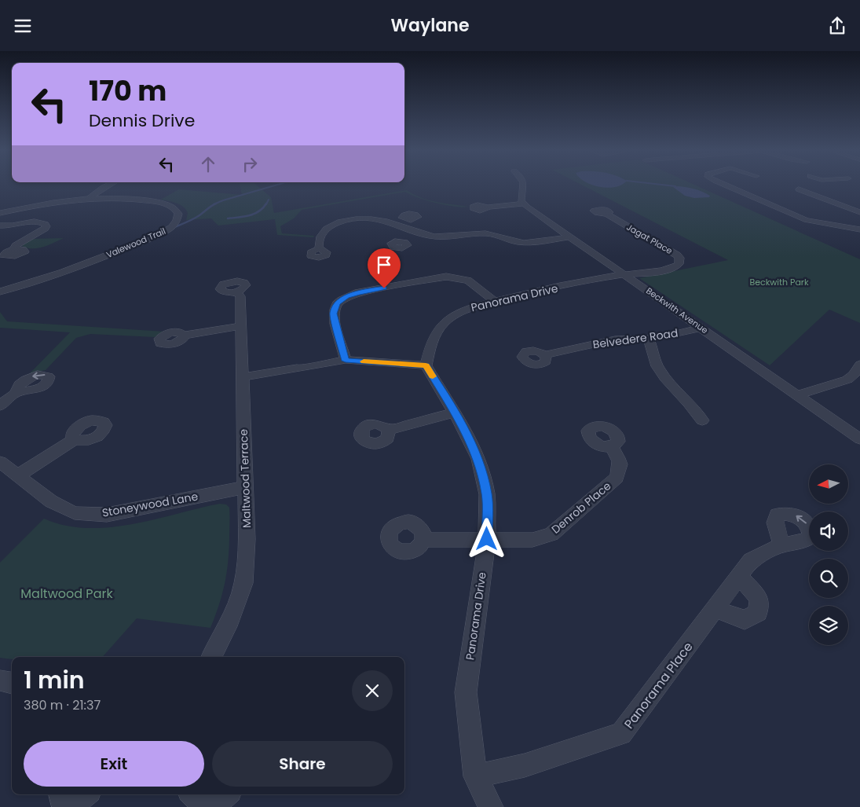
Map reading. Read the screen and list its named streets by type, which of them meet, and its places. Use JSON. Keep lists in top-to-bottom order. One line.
{"streets":{"street":["Jagat Place","Valewood Trail","Panorama Drive","Beckwith Avenue","Belvedere Road","Maltwood Terrace","Stoneywood Lane","Denrob Place","Panorama Place"]},"crossings":[["Jagat Place","Panorama Drive"],["Jagat Place","Beckwith Avenue"],["Panorama Drive","Beckwith Avenue"],["Panorama Drive","Denrob Place"],["Panorama Drive","Panorama Place"],["Beckwith Avenue","Belvedere Road"],["Maltwood Terrace","Stoneywood Lane"]],"parks":["Beckwith Park","Maltwood Park"],"north":"left","page":{"header":"Waylane","turn":["170 m","Dennis Drive"],"heading":["1 min","380 m · 21:37"],"buttons":["Exit","Share"]}}
